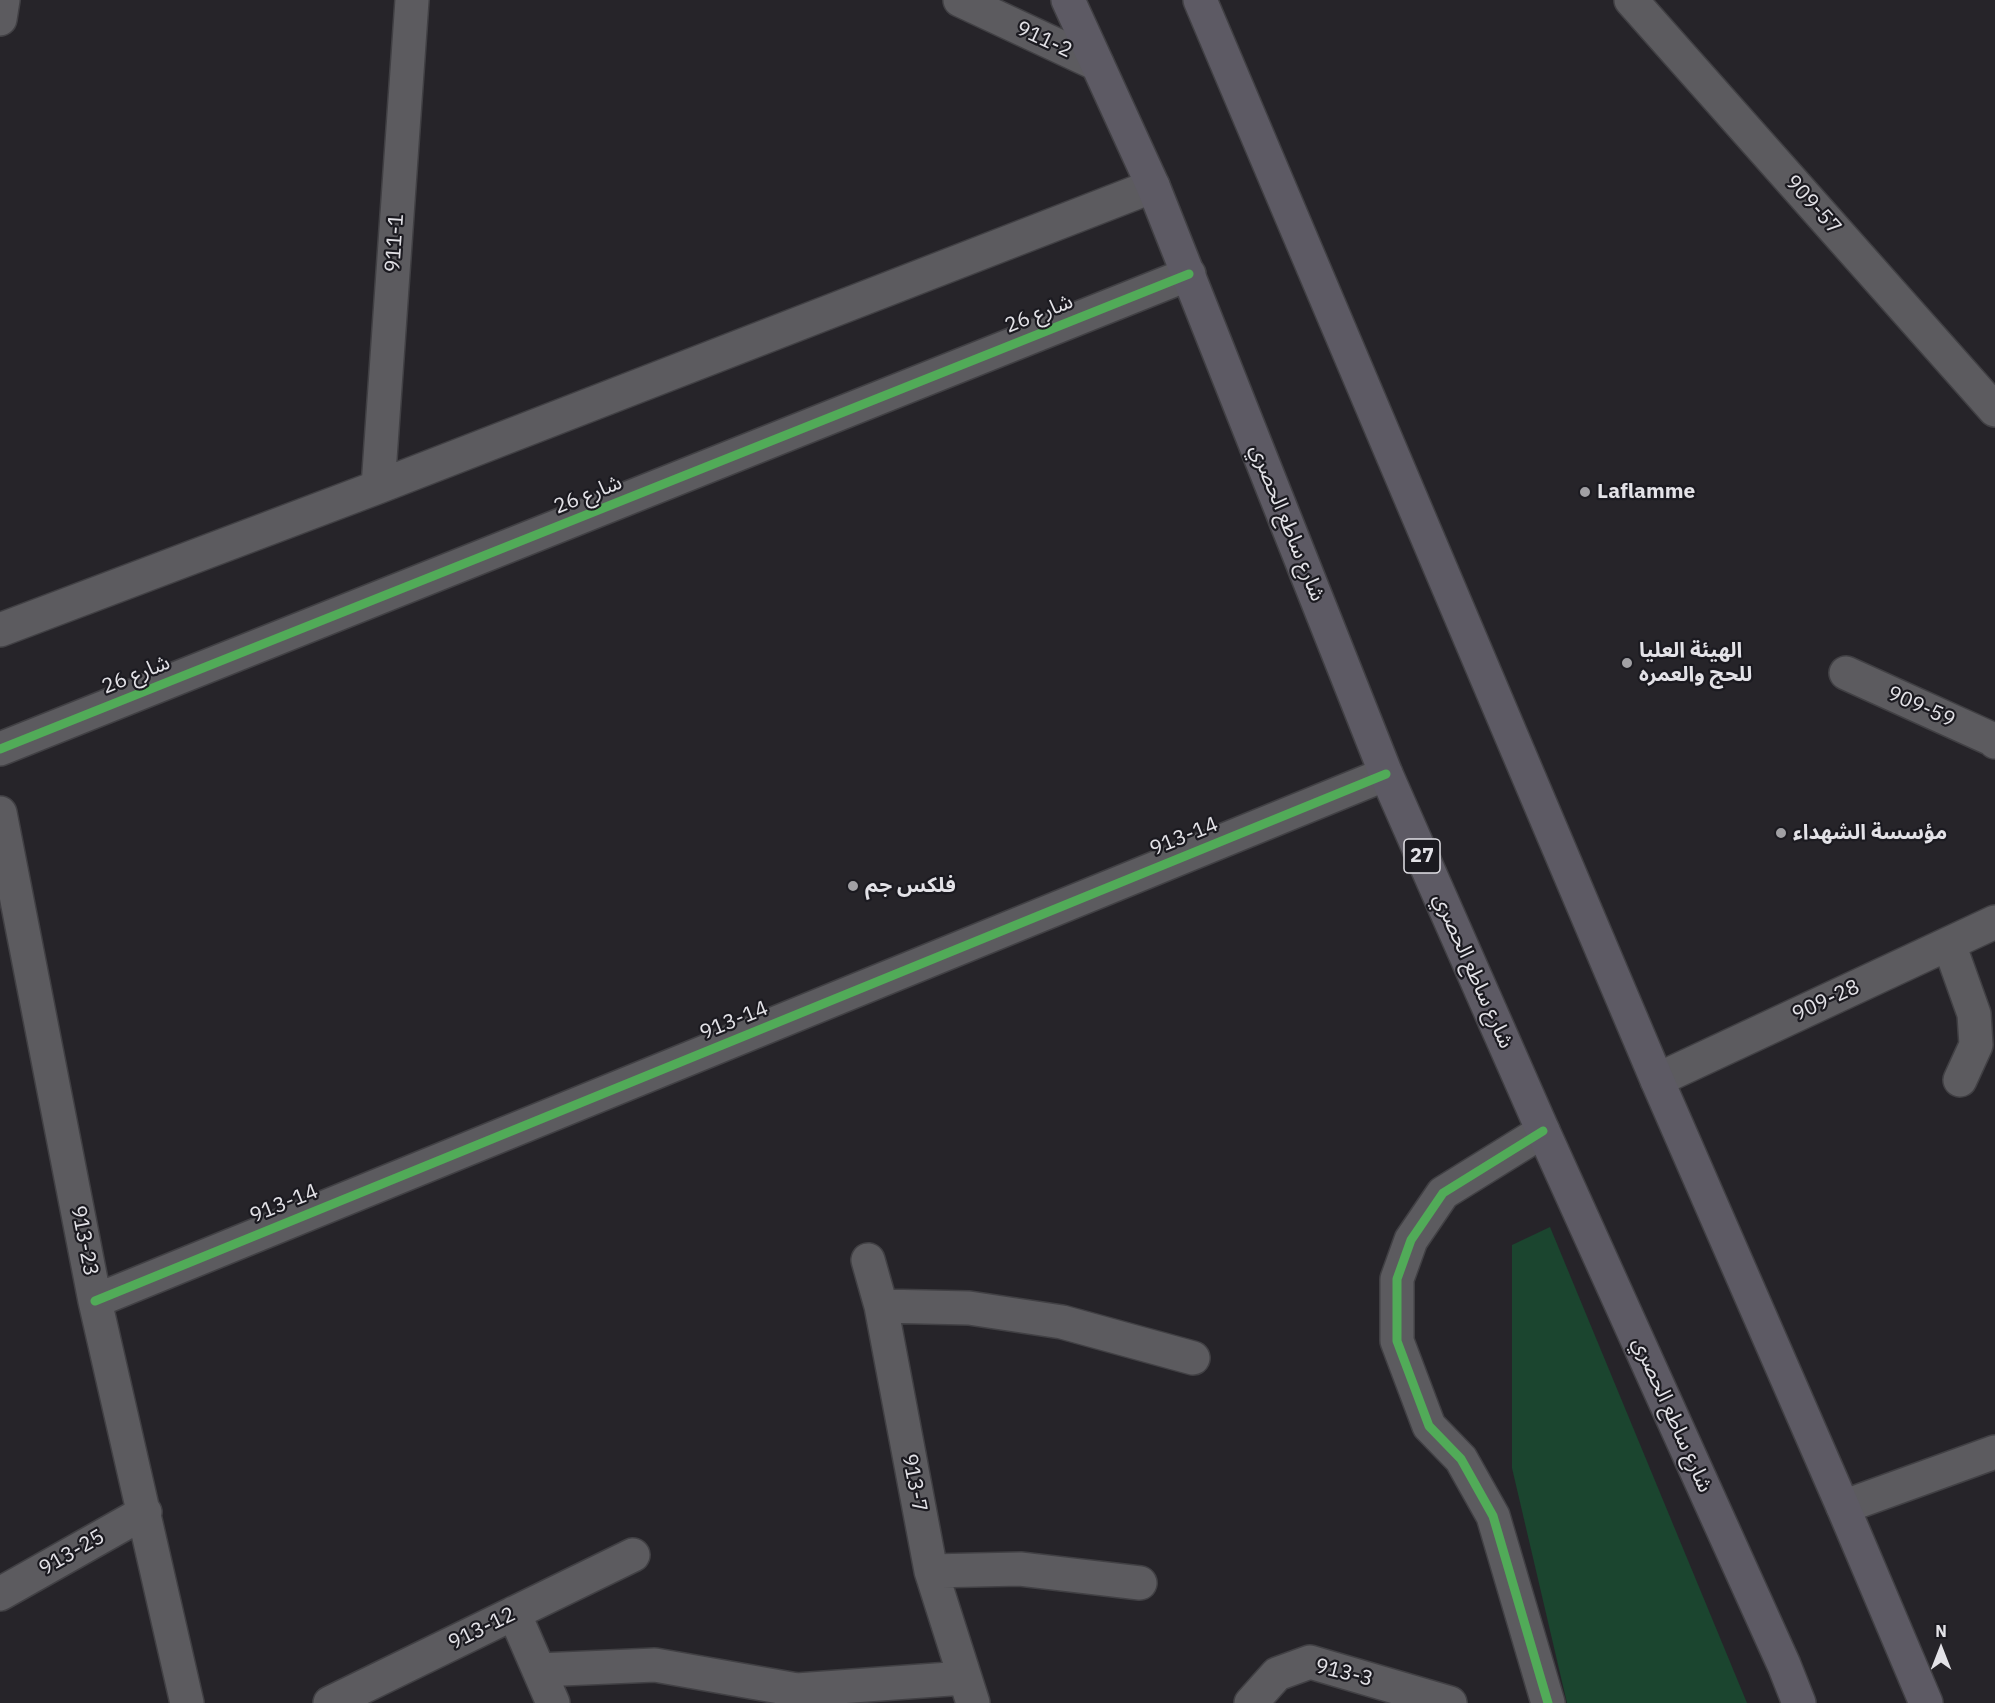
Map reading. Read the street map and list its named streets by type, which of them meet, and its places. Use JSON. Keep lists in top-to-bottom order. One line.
{"streets":{"main road":["شارع ساطع الحصري","27"],"street":["911-2","909-57","911-1","شارع 26","909-59","913-14","909-28","913-23","913-7","913-25","913-12","913-3"]},"crossings":[["911-2","شارع ساطع الحصري"],["شارع 26","شارع ساطع الحصري"],["شارع ساطع الحصري","913-14"],["913-14","913-23"],["913-23","913-25"]],"places":["Laflamme","الهيئة العليا للحج والعمره","مؤسسة الشهداء","فلكس جم"],"north":"top"}
